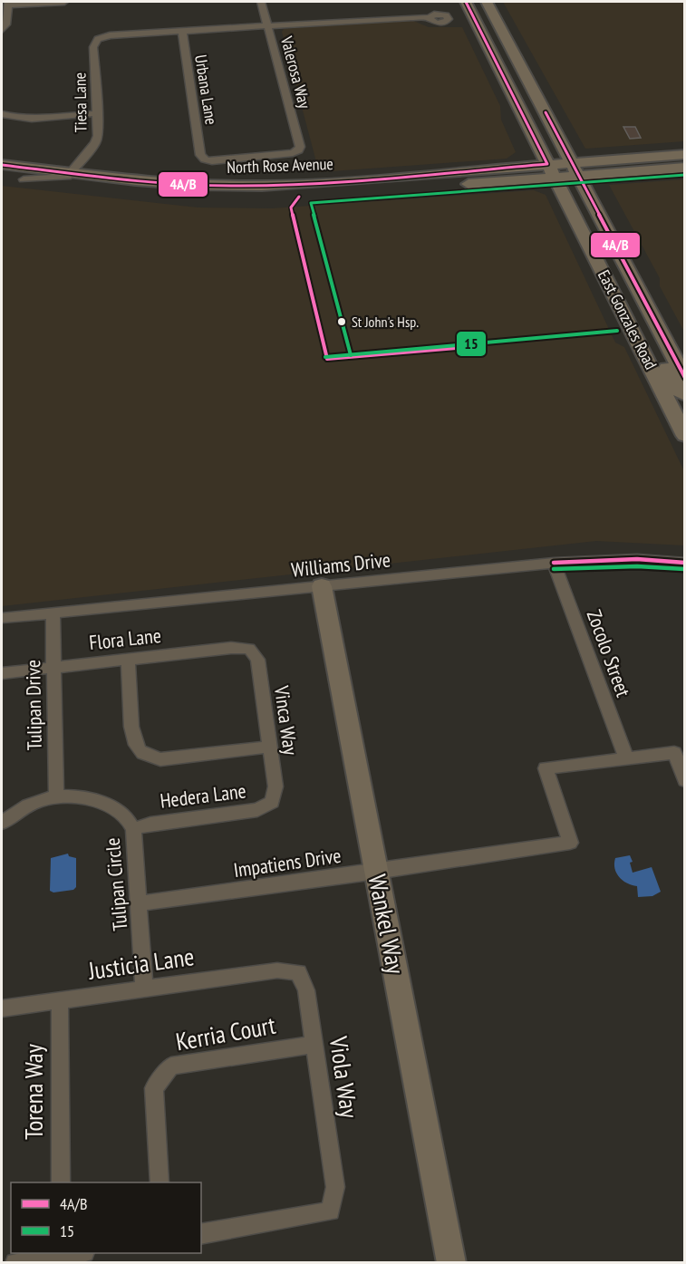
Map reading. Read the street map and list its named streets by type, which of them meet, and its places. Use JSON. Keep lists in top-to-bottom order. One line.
{"streets":{"main road":["North Rose Avenue","East Gonzales Road","Wankel Way"],"street":["Valerosa Way","Urbana Lane","Tiesa Lane","Williams Drive","Flora Lane","Zocolo Street","Tulipan Drive","Vinca Way","Hedera Lane","Impatiens Drive","Tulipan Circle","Justicia Lane","Kerria Court","Viola Way","Torena Way"]},"crossings":[["Valerosa Way","Urbana Lane"],["Urbana Lane","Tiesa Lane"],["Tiesa Lane","North Rose Avenue"],["North Rose Avenue","East Gonzales Road"],["Williams Drive","Zocolo Street"],["Williams Drive","Tulipan Drive"],["Williams Drive","Wankel Way"],["Flora Lane","Tulipan Drive"],["Flora Lane","Vinca Way"],["Zocolo Street","Impatiens Drive"],["Tulipan Drive","Tulipan Circle"],["Vinca Way","Hedera Lane"],["Hedera Lane","Tulipan Circle"],["Impatiens Drive","Tulipan Circle"],["Impatiens Drive","Wankel Way"],["Tulipan Circle","Justicia Lane"],["Justicia Lane","Viola Way"],["Justicia Lane","Torena Way"],["Kerria Court","Viola Way"]],"places":["St John's Hsp."],"lines":["transit line 4A/B","transit line 15"],"legend":["4A/B","15"]}
